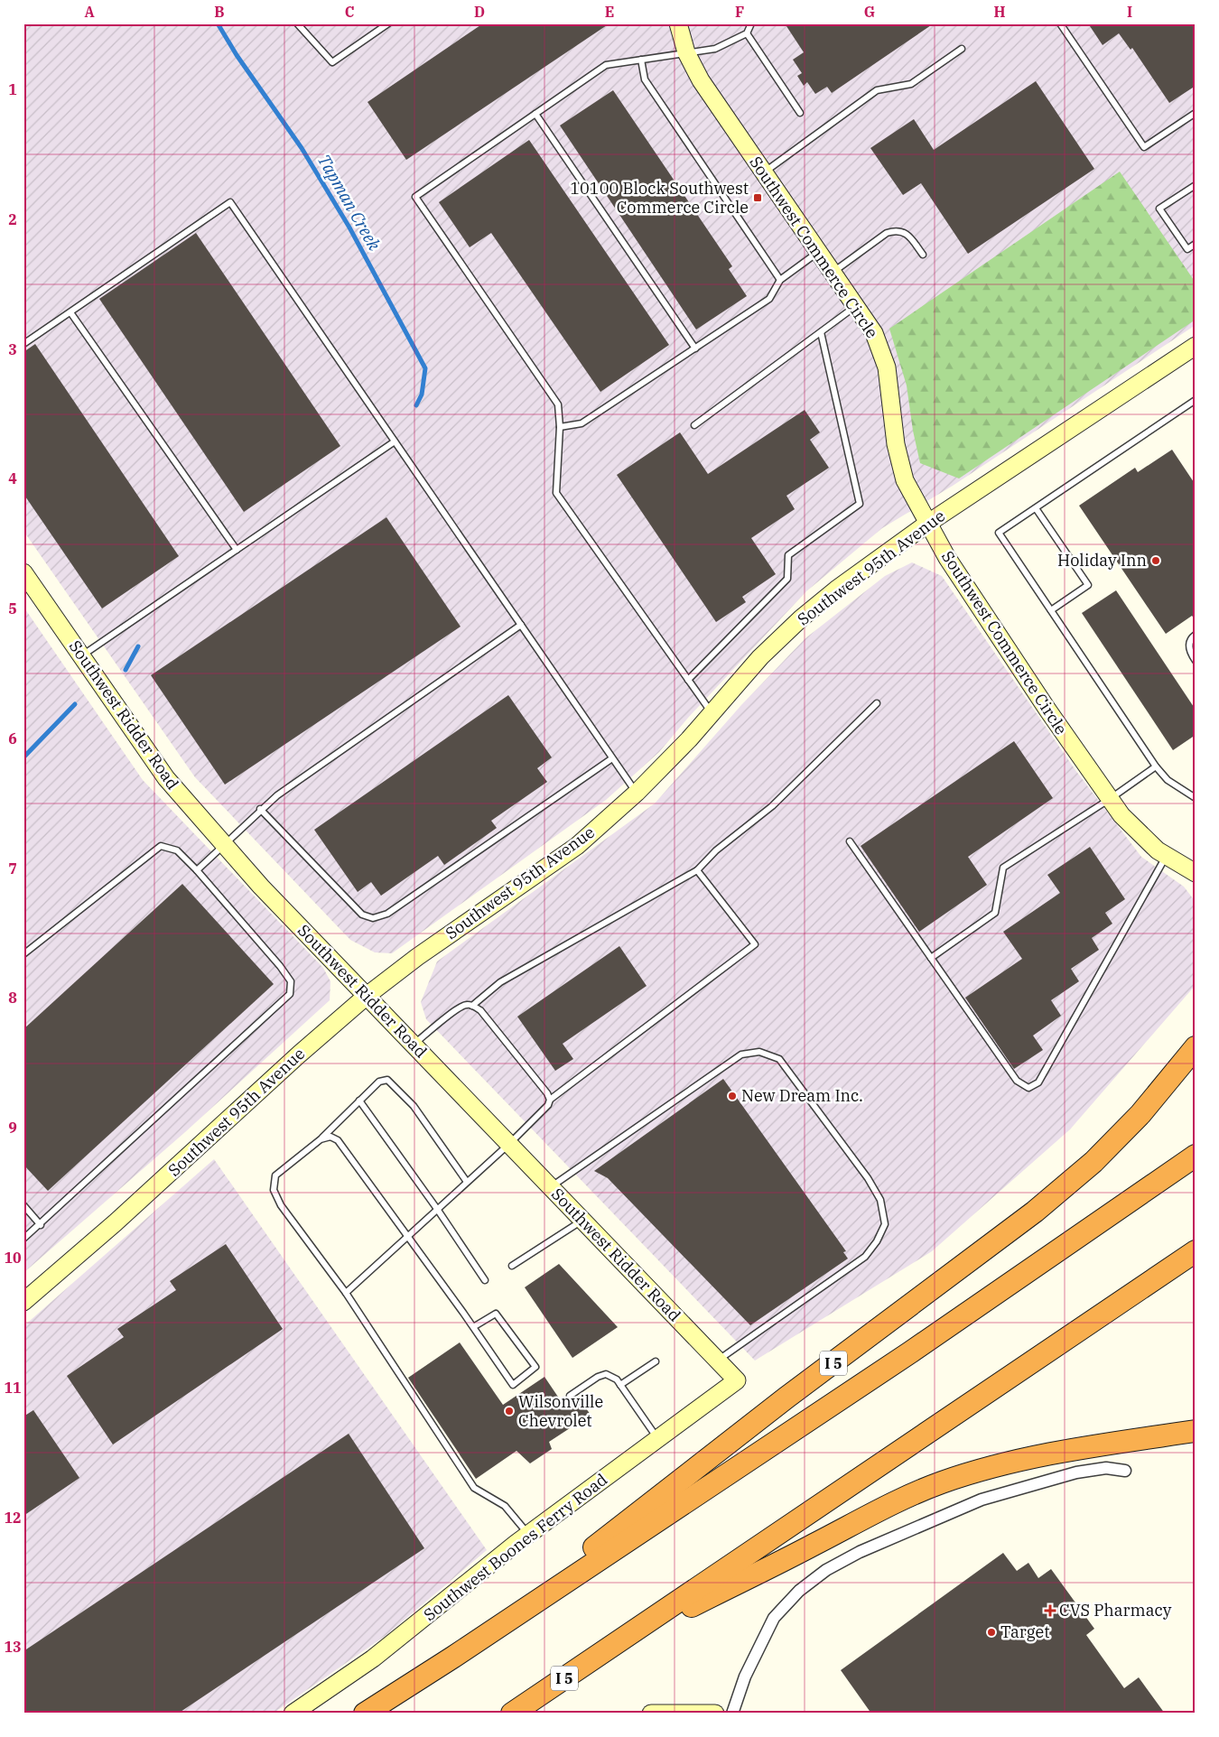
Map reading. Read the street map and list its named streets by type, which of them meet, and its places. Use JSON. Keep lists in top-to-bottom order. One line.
{"streets":{"highway":["I 5"],"street":["Southwest Commerce Circle","Southwest 95th Avenue","Southwest Ridder Road","Southwest Boones Ferry Road"]},"crossings":[["Southwest Commerce Circle","Southwest 95th Avenue"],["Southwest 95th Avenue","Southwest Ridder Road"],["Southwest Ridder Road","Southwest Boones Ferry Road"]],"water":["Tapman Creek"],"places":{"transit":["10100 Block Southwest Commerce Circle"],"other":["Holiday Inn","New Dream Inc.","Wilsonville Chevrolet","Target"],"health":["CVS Pharmacy"]},"grid":{"columns":["A","B","C","D","E","F","G","H","I"],"rows":["1","2","3","4","5","6","7","8","9","10","11","12","13"]}}
